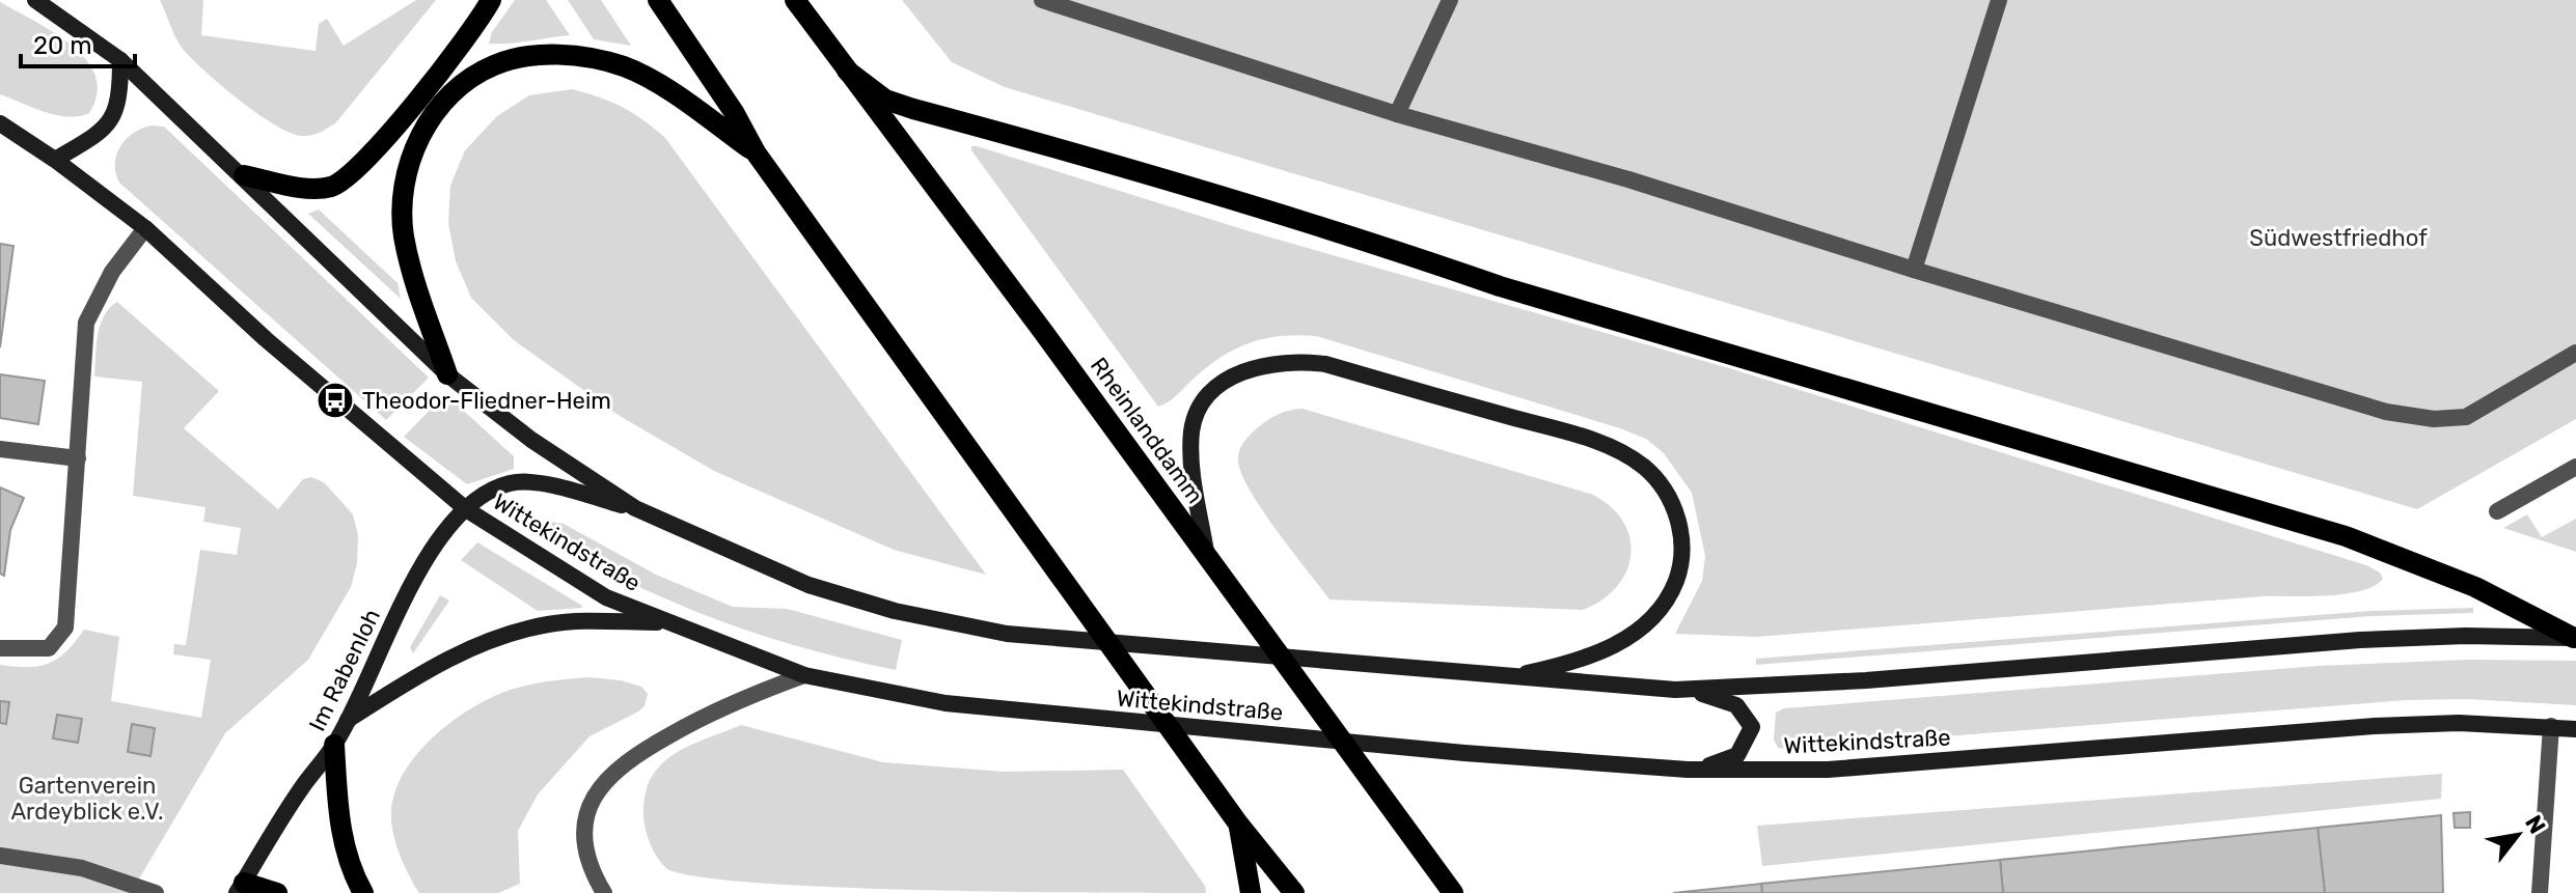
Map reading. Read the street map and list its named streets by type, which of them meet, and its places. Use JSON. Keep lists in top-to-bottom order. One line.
{"streets":{"main road":["Rheinlanddamm","Wittekindstraße","Im Rabenloh"]},"crossings":[["Wittekindstraße","Im Rabenloh"]],"parks":["Südwestfriedhof","Gartenverein Ardeyblick e.V."],"places":{"bus stop":["Theodor-Fliedner-Heim"]},"scale_bar":"20 m","north":"top right"}
